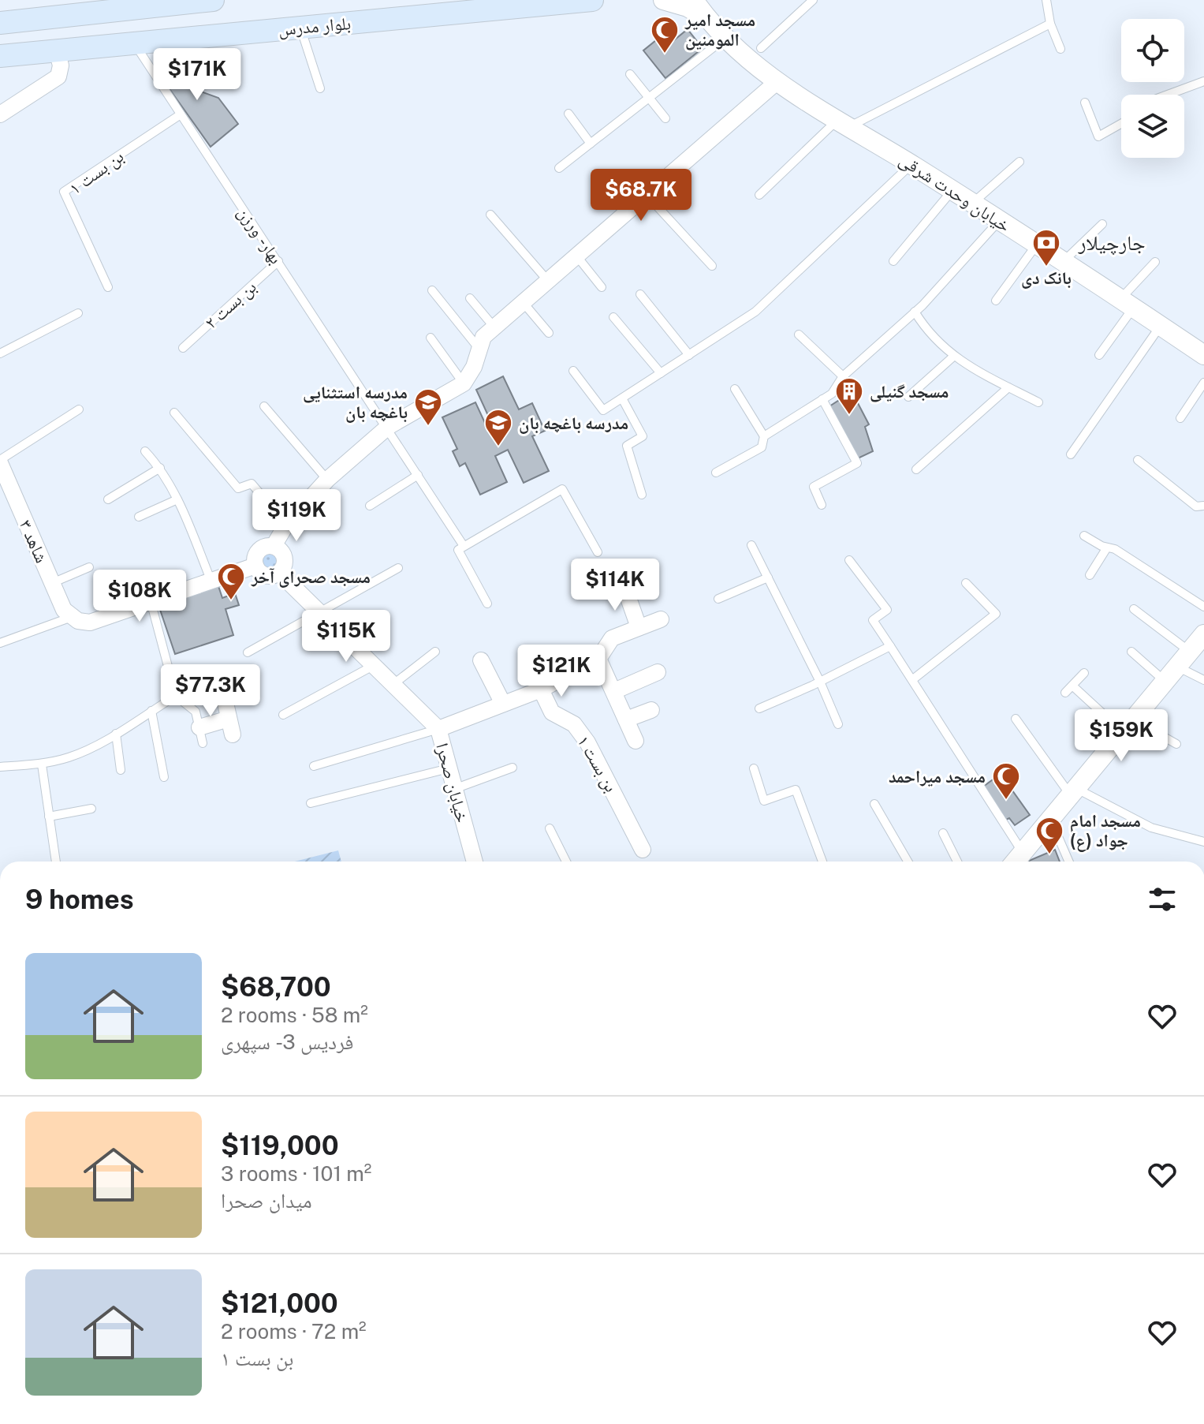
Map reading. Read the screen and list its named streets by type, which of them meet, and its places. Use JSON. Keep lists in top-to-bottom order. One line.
{"streets":{"main road":["بلوار مدرس"],"street":["بن بست ۱","خیابان وحدت شرقی","شاهد ۳","خیابان صحرا"],"lane":["بهار - ورزن","بن بست ۲"]},"crossings":[["بلوار مدرس","بهار - ورزن"],["بن بست ۱","بهار - ورزن"],["بهار - ورزن","بن بست ۲"]],"districts":["جارچیلار"],"places":{"mosque":["مسجد امیر المومنین","مسجد صحرای آخر","مسجد میراحمد","مسجد امام جواد (ع)"],"bank":["بانک دی"],"building":["مسجد گنیلی"],"school or university":["مدرسه استثنایی باغچه بان","مدرسه باغچه بان"]},"page":{"price":["$171K","$68.7K","$119K","$114K","$108K","$115K","$121K","$77.3K","$159K"],"heading":"9 homes","list":[{"name":"$68,700","note":"2 rooms · 58 m² · فردیس 3 - سپهری"},{"name":"$119,000","note":"3 rooms · 101 m² · میدان صحرا"},{"name":"$121,000","note":"2 rooms · 72 m² · بن بست ۱"}]}}
